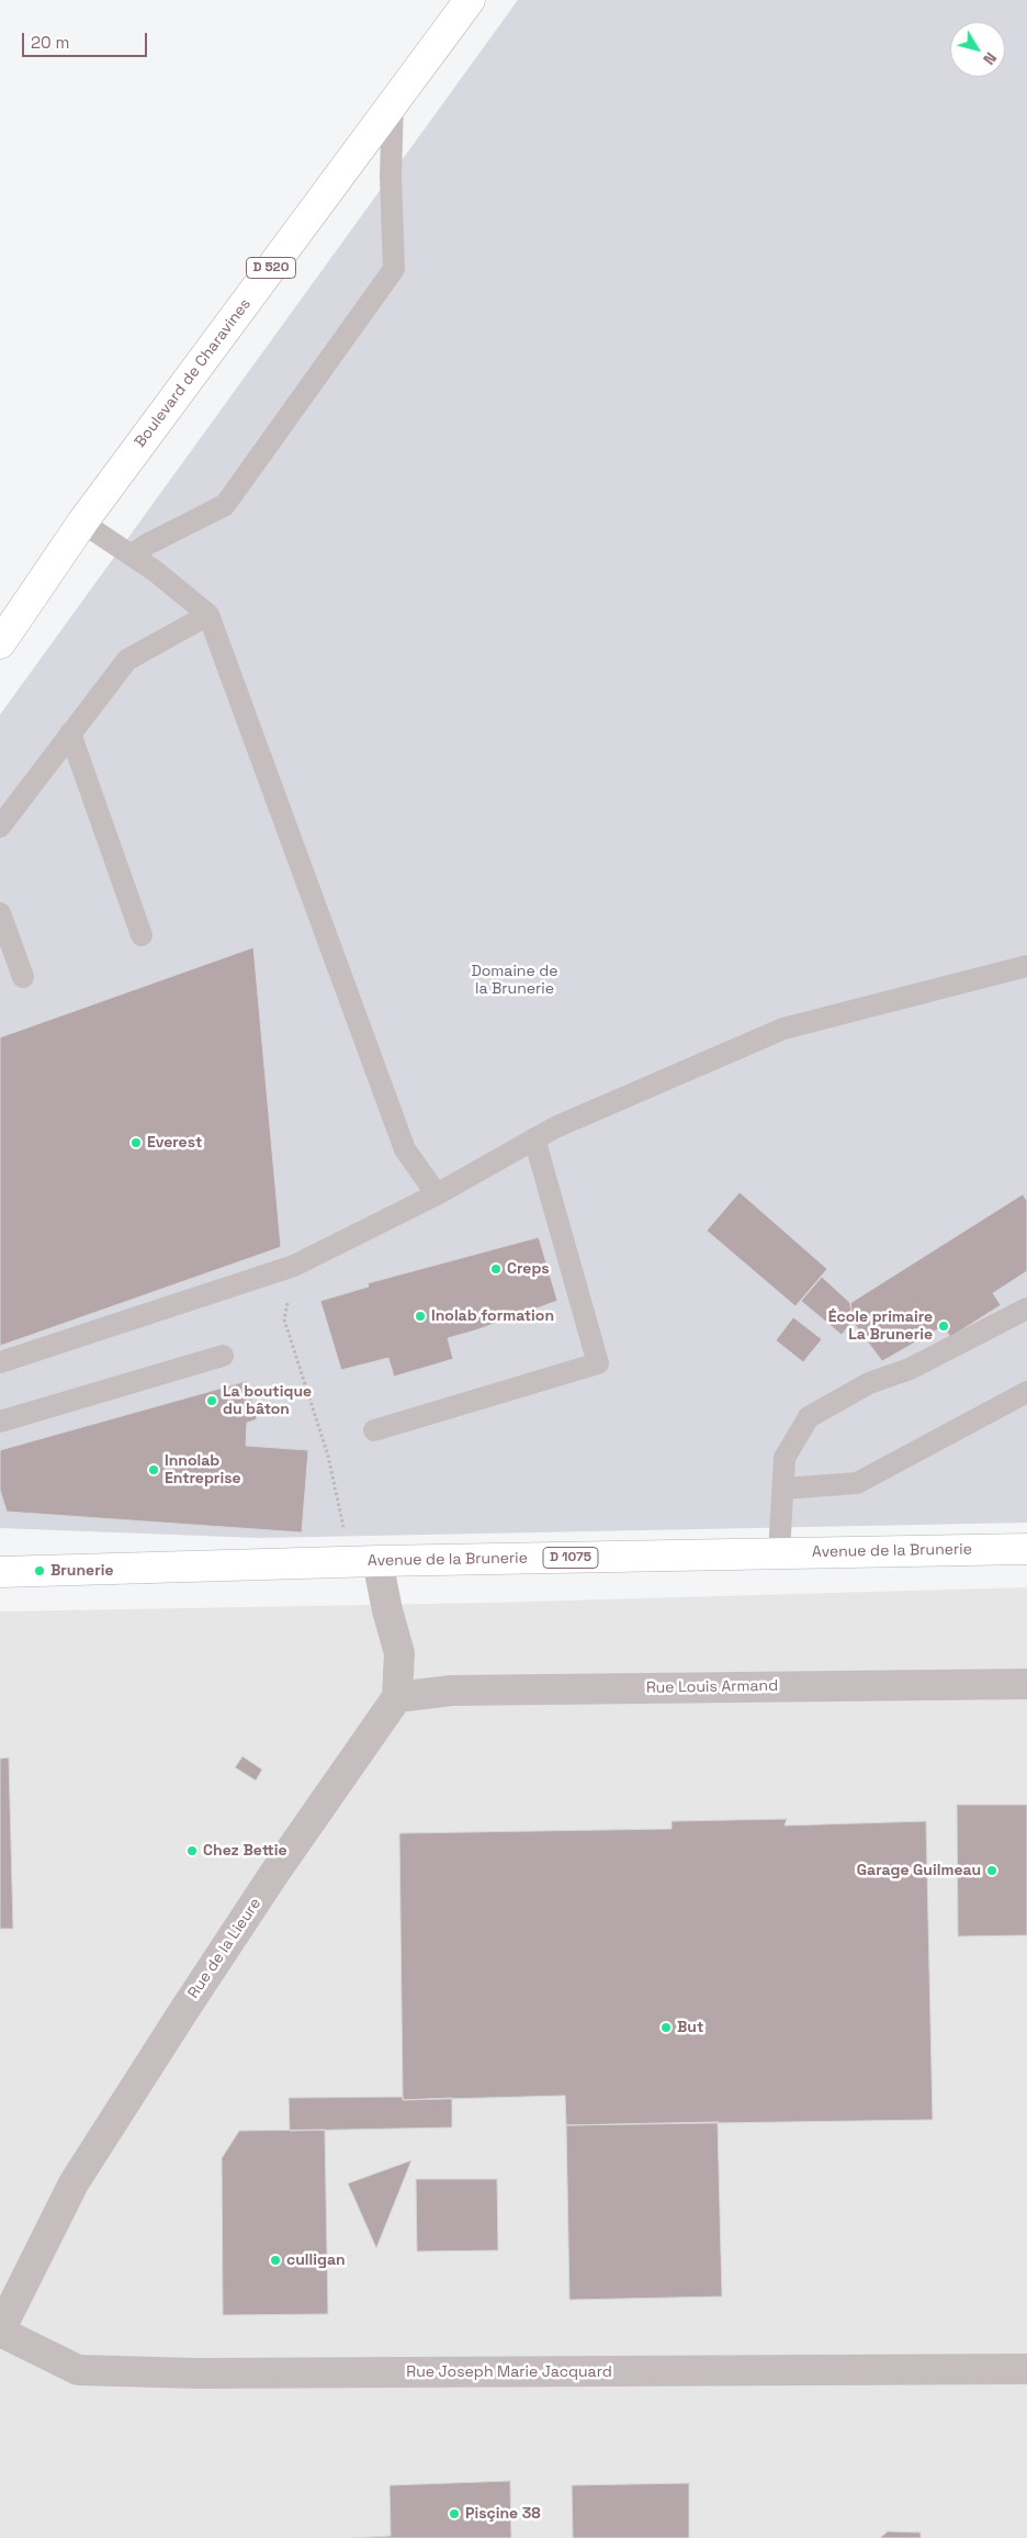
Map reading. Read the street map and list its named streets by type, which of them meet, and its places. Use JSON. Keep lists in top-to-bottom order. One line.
{"streets":{"main road":["D 520","Boulevard de Charavines","Avenue de la Brunerie","D 1075"],"street":["Rue Louis Armand","Rue de la Lieure","Rue Joseph Marie Jacquard"]},"crossings":[["Rue Louis Armand","Rue de la Lieure"],["Rue de la Lieure","Rue Joseph Marie Jacquard"]],"parks":["Domaine de la Brunerie"],"places":["Everest","Creps","Inolab formation","École primaire La Brunerie","La boutique du bâton","Innolab Entreprise","Brunerie","Chez Bettie","Garage Guilmeau","But","culligan","Pisçine 38"],"scale_bar":"20 m","north":"bottom right"}
